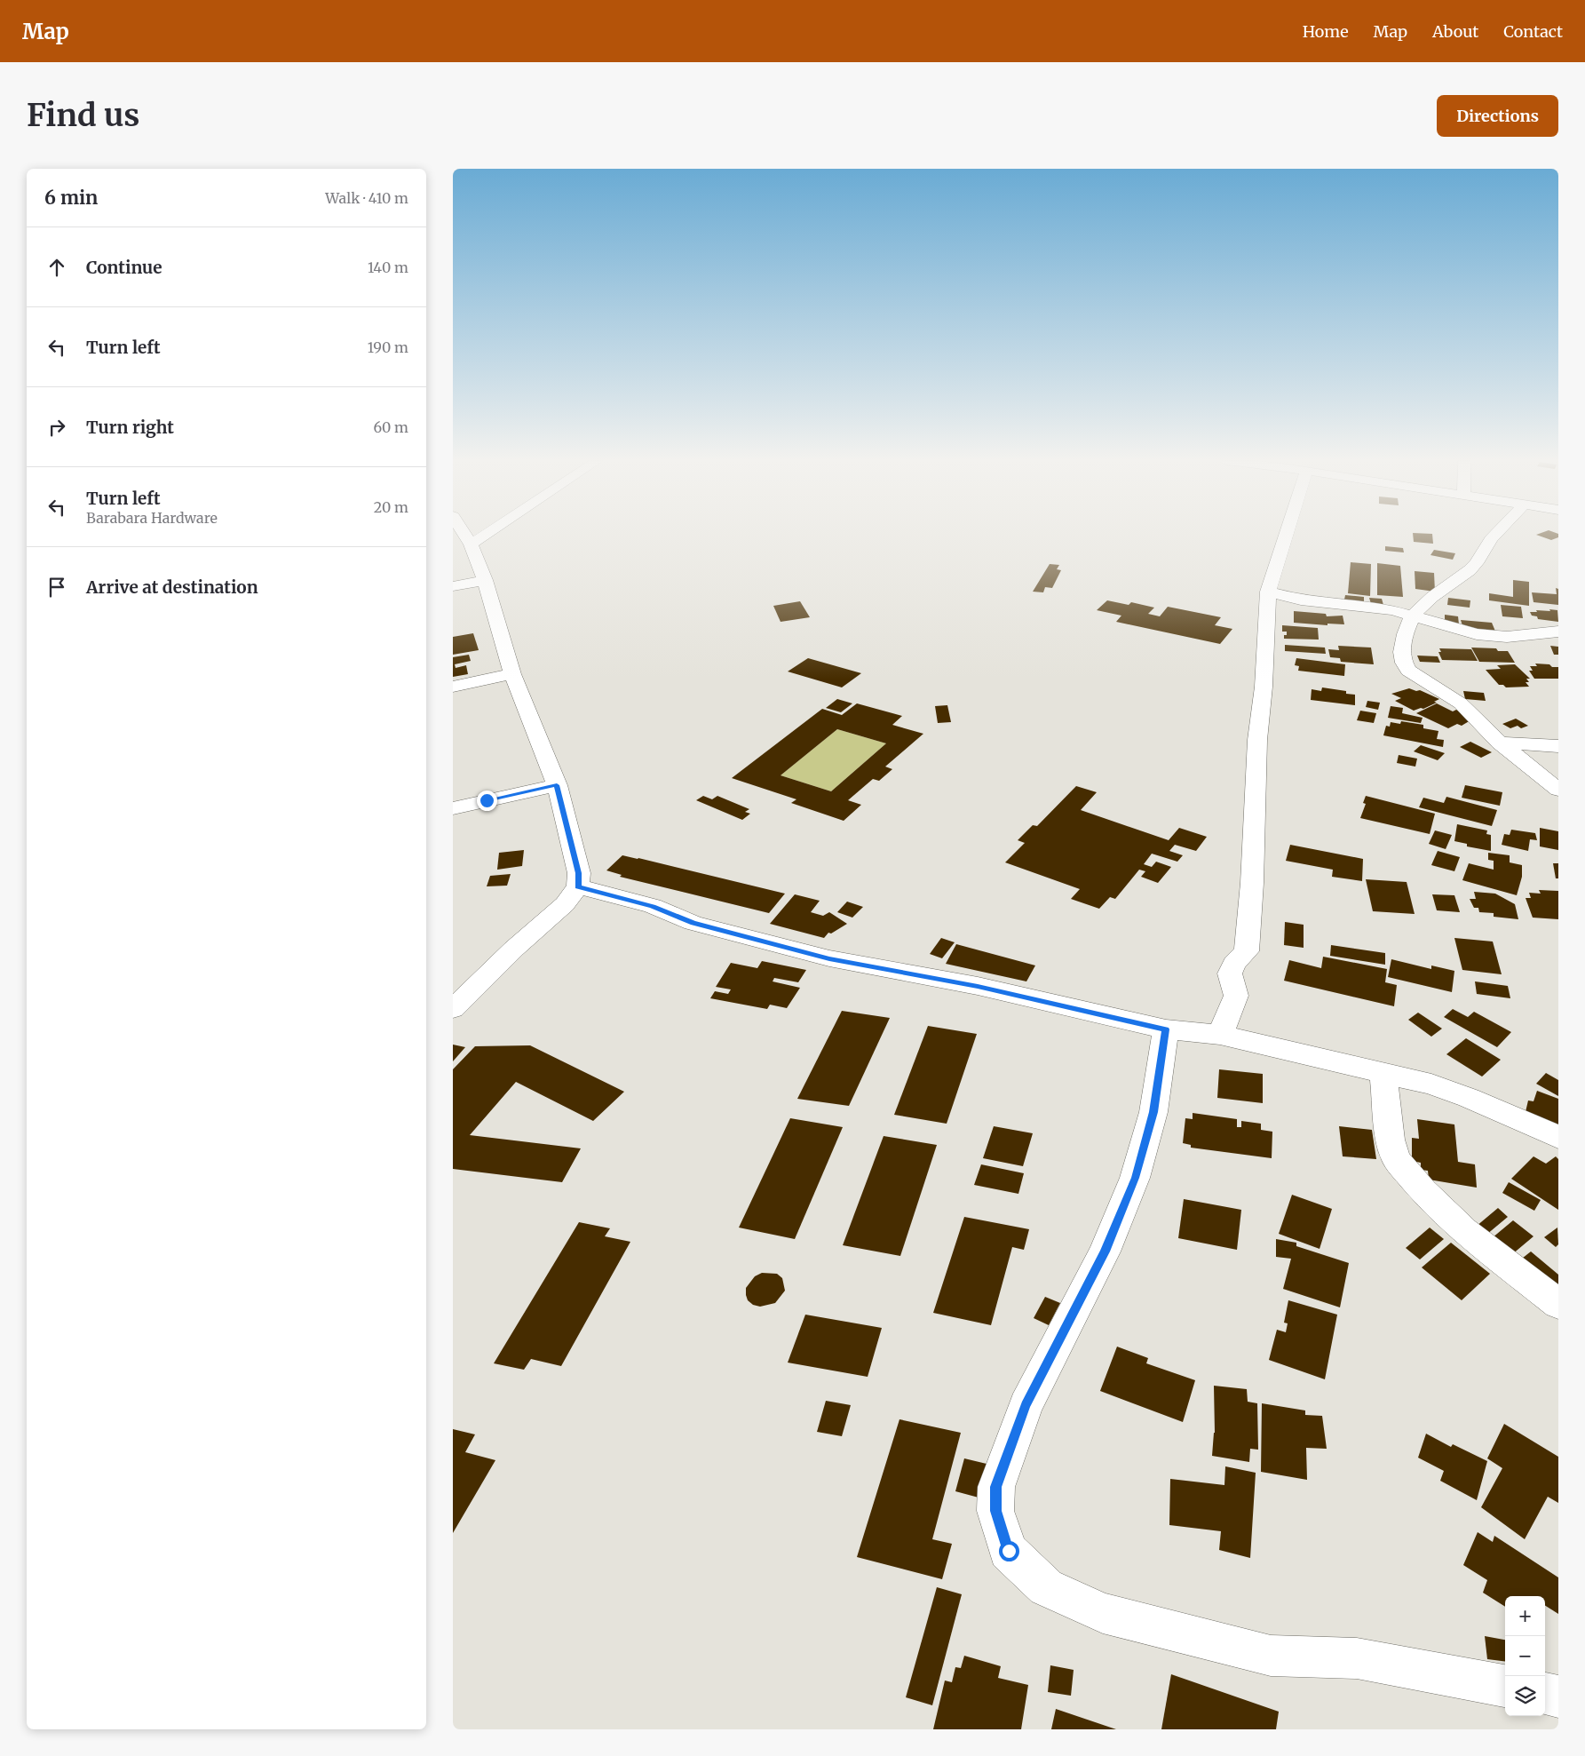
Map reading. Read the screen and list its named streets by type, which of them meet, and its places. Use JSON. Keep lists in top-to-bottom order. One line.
{"page":{"header":"Map","nav":["Home","Map","About","Contact"],"buttons":"Directions","title":"Find us","heading":["6 min","Walk · 410 m"],"list":[["Continue","140 m"],["Turn left","190 m"],["Turn right","60 m"],["Turn left","Barabara Hardware","20 m"],"Arrive at destination"],"map_buttons":["+","−"]}}
